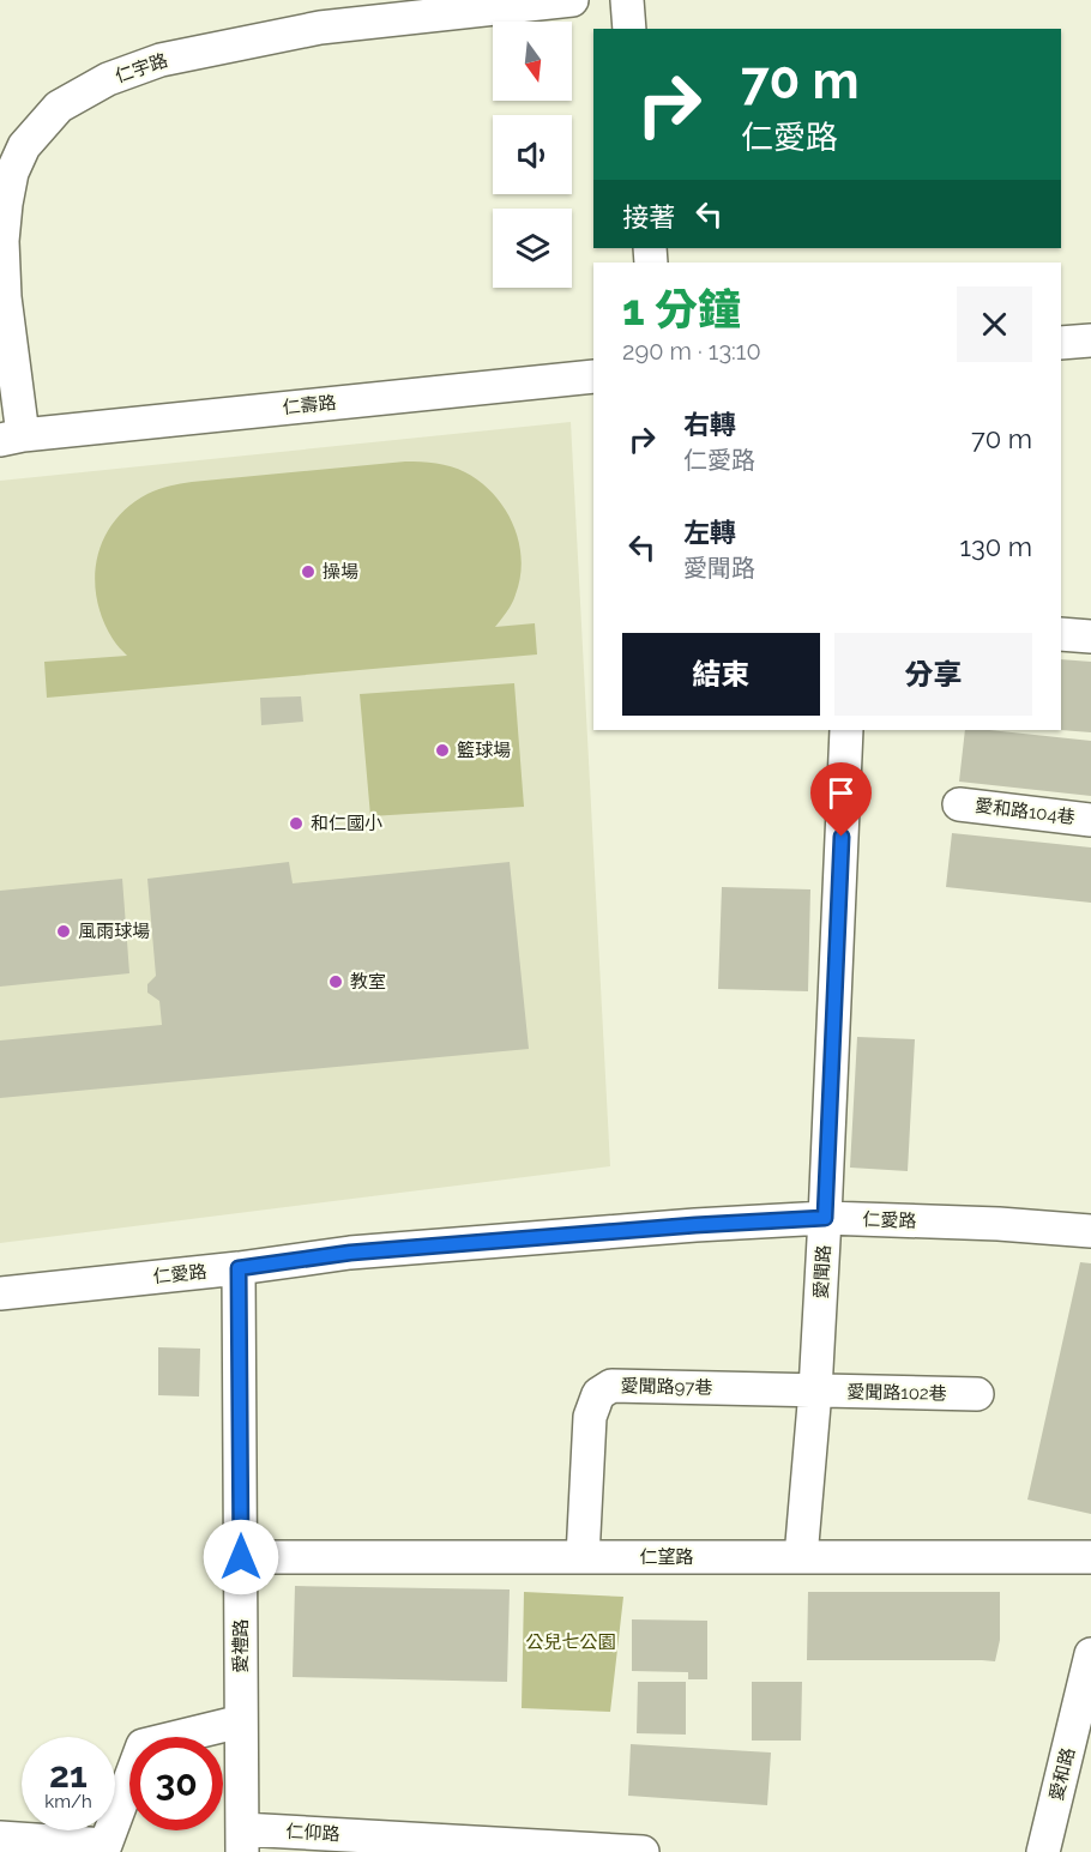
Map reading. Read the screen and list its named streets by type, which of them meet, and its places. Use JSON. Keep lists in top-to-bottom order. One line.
{"streets":{"street":["仁宇路","仁壽路","愛和路104巷","仁愛路","愛聞路","愛聞路97巷","愛聞路102巷","仁望路","愛禮路","愛和路","仁仰路"]},"crossings":[["仁宇路","仁壽路"],["仁愛路","愛聞路"],["仁愛路","愛禮路"],["愛聞路","愛聞路97巷"],["愛聞路","愛聞路102巷"],["愛聞路","仁望路"],["愛聞路97巷","愛聞路102巷"],["愛聞路97巷","仁望路"],["仁望路","愛禮路"],["愛禮路","仁仰路"]],"parks":["公兒七公園"],"places":["操場","籃球場","和仁國小","風雨球場","教室"],"north":"bottom","page":{"turn":["70 m","仁愛路"],"then":"接著","heading":["1 分鐘","290 m · 13:10"],"list":[{"name":"右轉","note":"仁愛路","value":"70 m"},{"name":"左轉","note":"愛聞路","value":"130 m"}],"buttons":["結束","分享"],"speed":"21 km/h","limit":"30"}}
